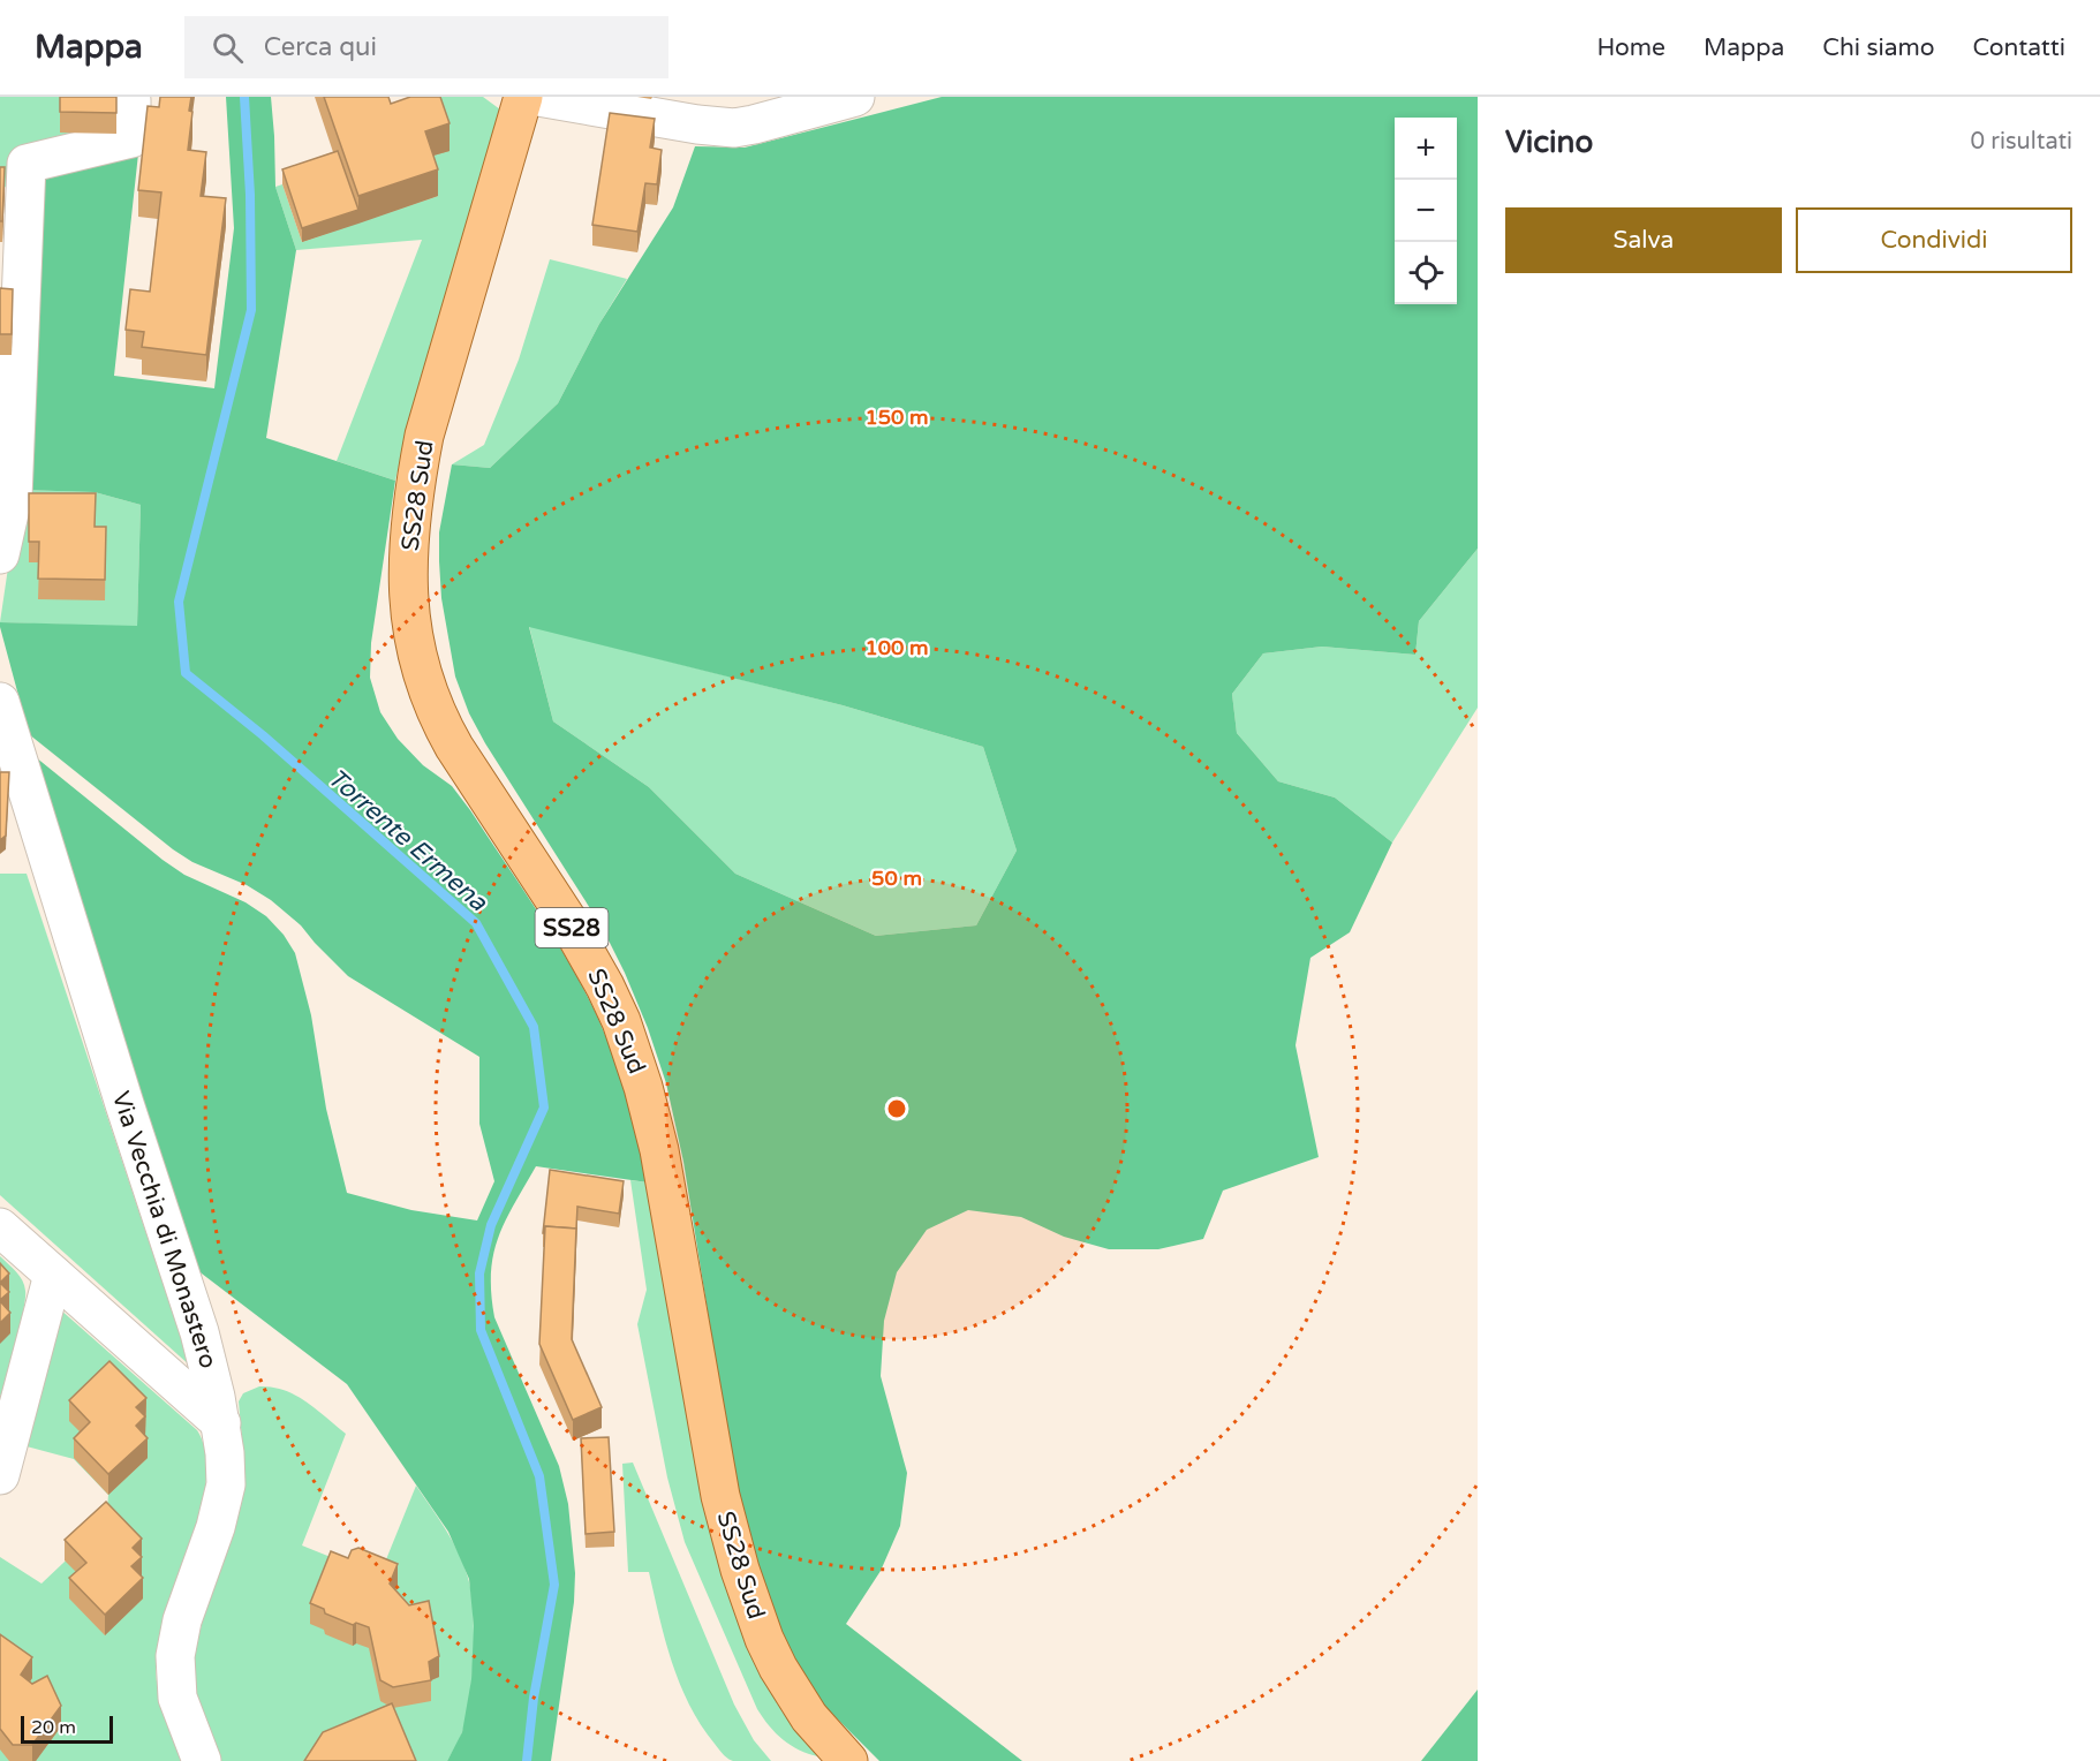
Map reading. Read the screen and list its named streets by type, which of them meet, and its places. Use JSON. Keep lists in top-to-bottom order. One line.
{"streets":{"main road":["SS28 Sud","SS28"],"street":["Via Vecchia di Monastero"]},"water":["Torrente Ermena"],"scale_bar":"20 m","page":{"header":"Mappa","search":"Cerca qui","nav":["Home","Mappa","Chi siamo","Contatti"],"heading":["Vicino","0 risultati"],"map_buttons":["+","−"],"buttons":["Salva","Condividi"],"scale":"20 m"},"rings":["150 m","100 m","50 m"]}
